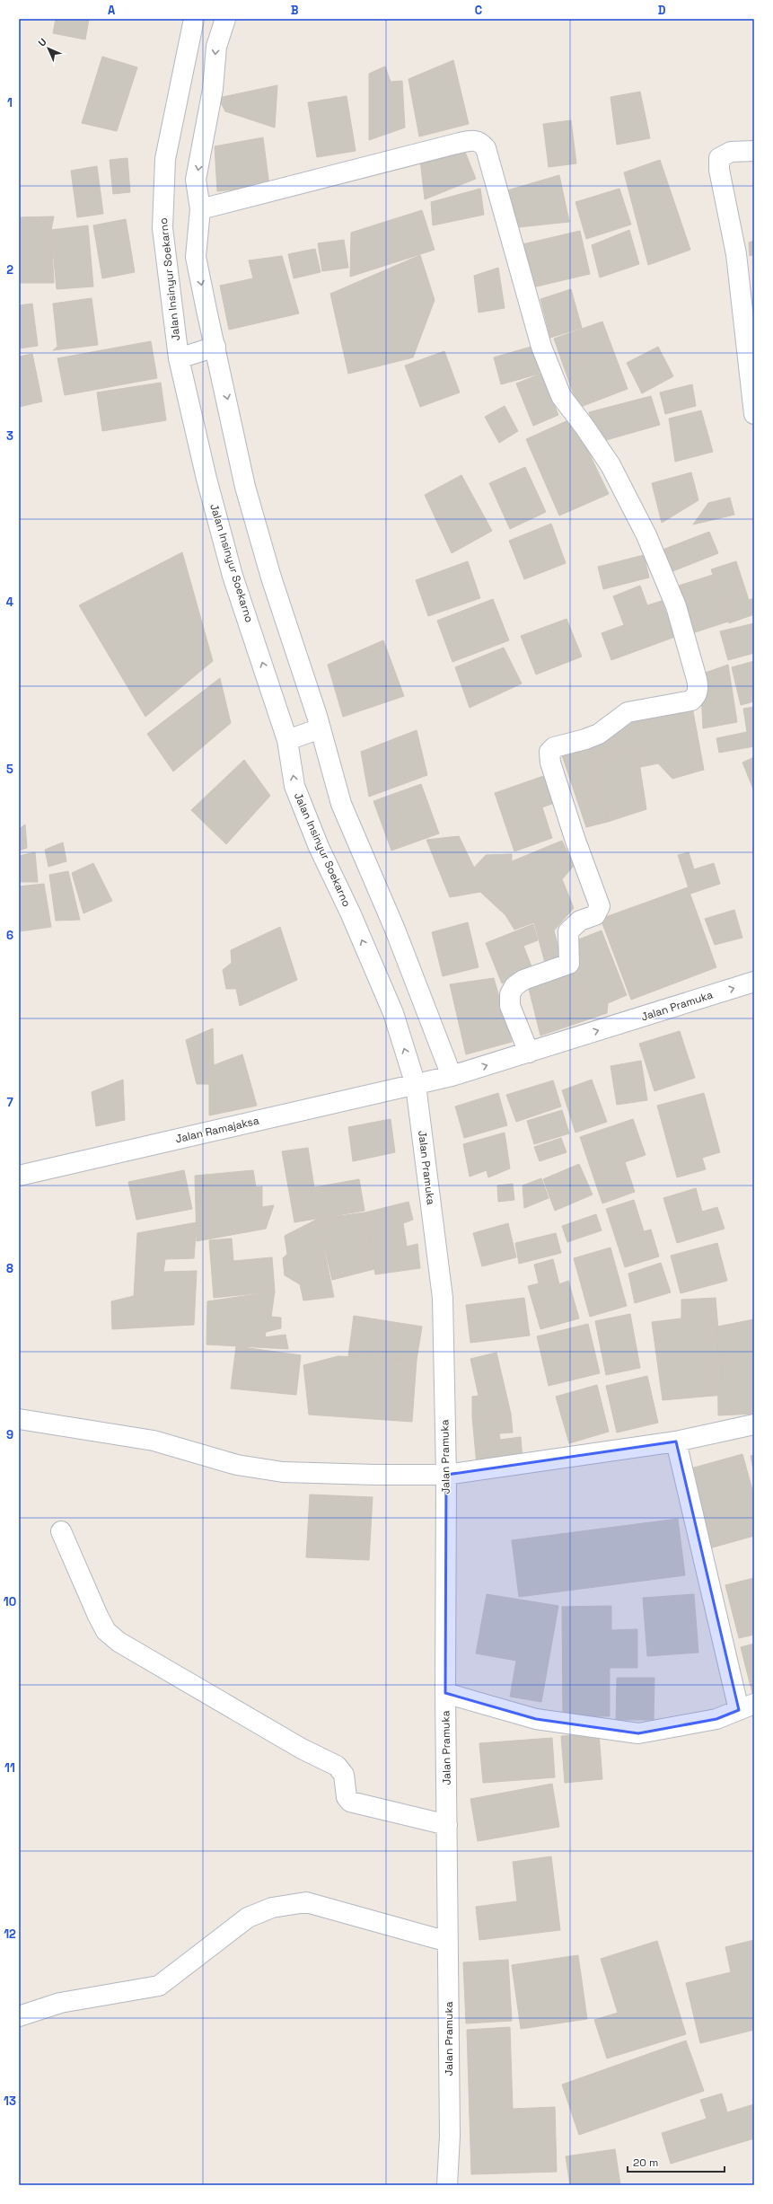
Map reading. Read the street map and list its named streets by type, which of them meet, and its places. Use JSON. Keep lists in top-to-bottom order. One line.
{"streets":{"street":["Jalan Insinyur Soekarno","Jalan Pramuka","Jalan Ramajaksa"]},"crossings":[["Jalan Insinyur Soekarno","Jalan Pramuka"],["Jalan Insinyur Soekarno","Jalan Ramajaksa"],["Jalan Pramuka","Jalan Ramajaksa"]],"scale_bar":"20 m","north":"top left","grid":{"columns":["A","B","C","D"],"rows":["1","2","3","4","5","6","7","8","9","10","11","12","13"]}}
